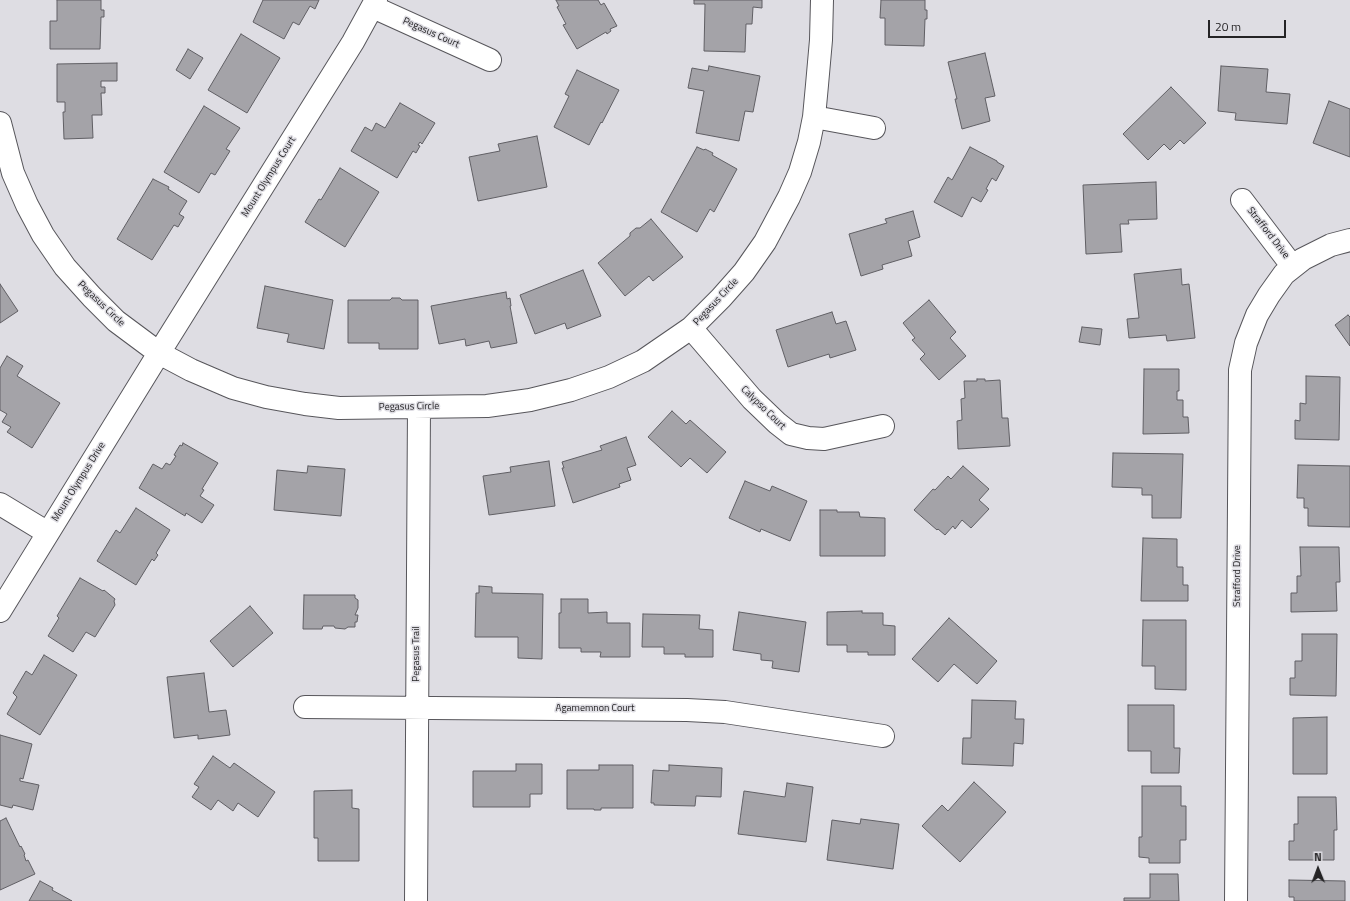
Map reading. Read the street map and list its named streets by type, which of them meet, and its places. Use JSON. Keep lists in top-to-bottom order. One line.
{"streets":{"street":["Pegasus Court","Mount Olympus Court","Strafford Drive","Pegasus Circle","Calypso Court","Mount Olympus Drive","Pegasus Trail","Agamemnon Court"]},"crossings":[["Pegasus Court","Mount Olympus Court"],["Mount Olympus Court","Pegasus Circle"],["Mount Olympus Court","Mount Olympus Drive"],["Pegasus Circle","Calypso Court"],["Pegasus Circle","Mount Olympus Drive"],["Pegasus Circle","Pegasus Trail"],["Pegasus Trail","Agamemnon Court"]],"scale_bar":"20 m","north":"top"}
